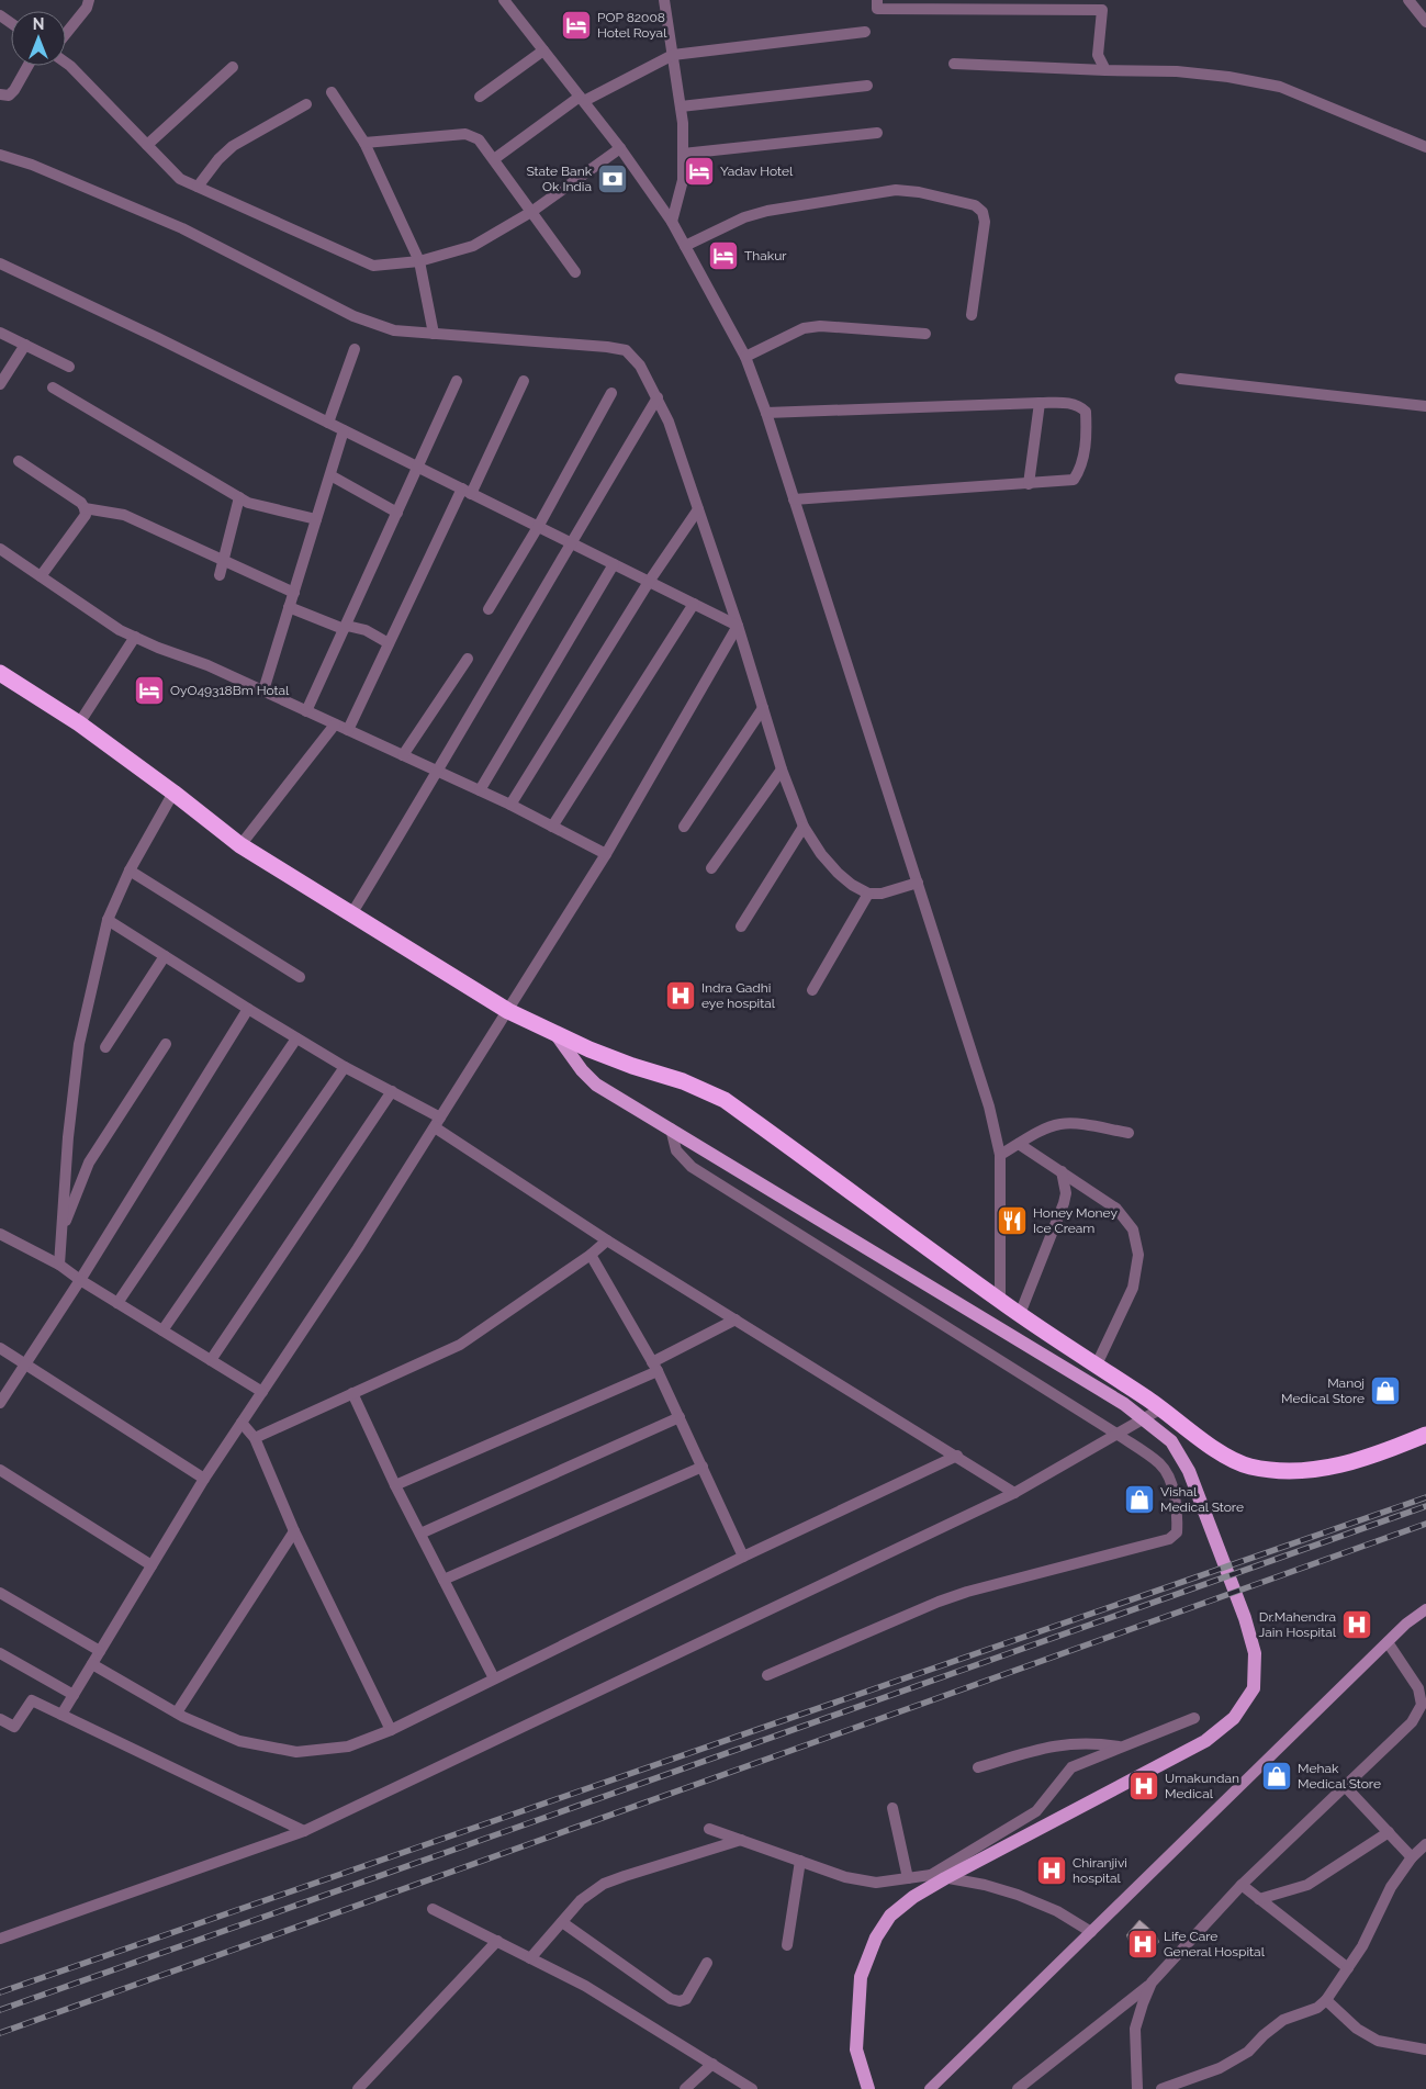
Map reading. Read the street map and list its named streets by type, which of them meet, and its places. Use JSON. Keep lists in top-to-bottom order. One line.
{"places":{"hotel":["POP 82008 Hotel Royal","Yadav Hotel","Thakur","OyO49318Bm Hotal"],"bank":["State Bank Ok India"],"hospital":["Indra Gadhi eye hospital","Dr.Mahendra Jain Hospital","Umakundan Medical","Chiranjivi hospital","Life Care General Hospital"],"restaurant":["Honey Money Ice Cream"],"shop":["Manoj Medical Store","Vishal Medical Store","Mehak Medical Store"]},"north":"top"}
